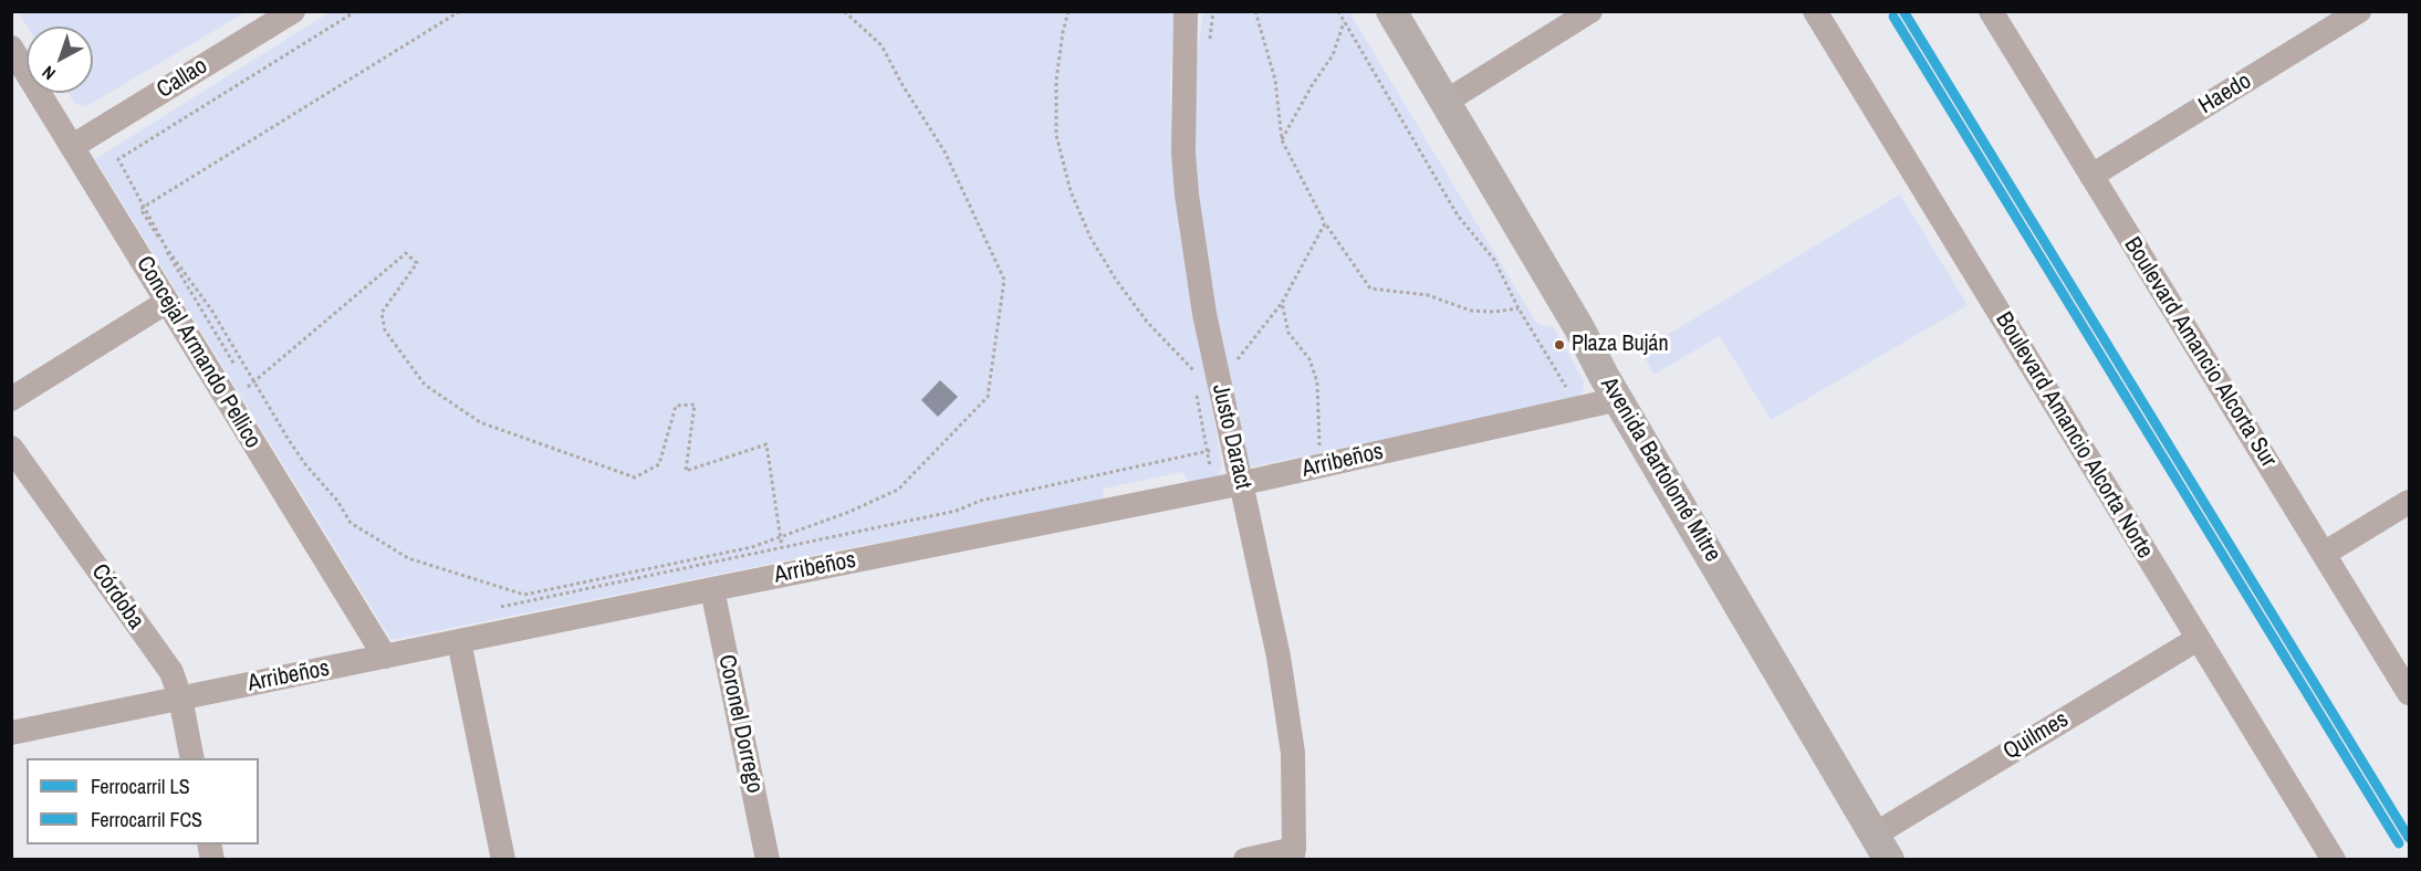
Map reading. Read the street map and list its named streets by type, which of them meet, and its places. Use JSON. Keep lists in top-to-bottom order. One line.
{"streets":{"main road":["Avenida Bartolomé Mitre"],"street":["Callao","Haedo","Concejal Armando Pellico","Boulevard Amancio Alcorta Sur","Boulevard Amancio Alcorta Norte","Justo Daract","Arribeños","Córdoba","Coronel Dorrego","Quilmes"]},"crossings":[["Callao","Concejal Armando Pellico"],["Haedo","Boulevard Amancio Alcorta Sur"],["Concejal Armando Pellico","Arribeños"],["Boulevard Amancio Alcorta Norte","Quilmes"],["Justo Daract","Arribeños"],["Arribeños","Avenida Bartolomé Mitre"],["Arribeños","Córdoba"],["Arribeños","Coronel Dorrego"],["Avenida Bartolomé Mitre","Quilmes"]],"places":["Plaza Buján"],"lines":["rail line LS","rail line FCS"],"legend":["Ferrocarril LS","Ferrocarril FCS"],"north":"bottom left"}
